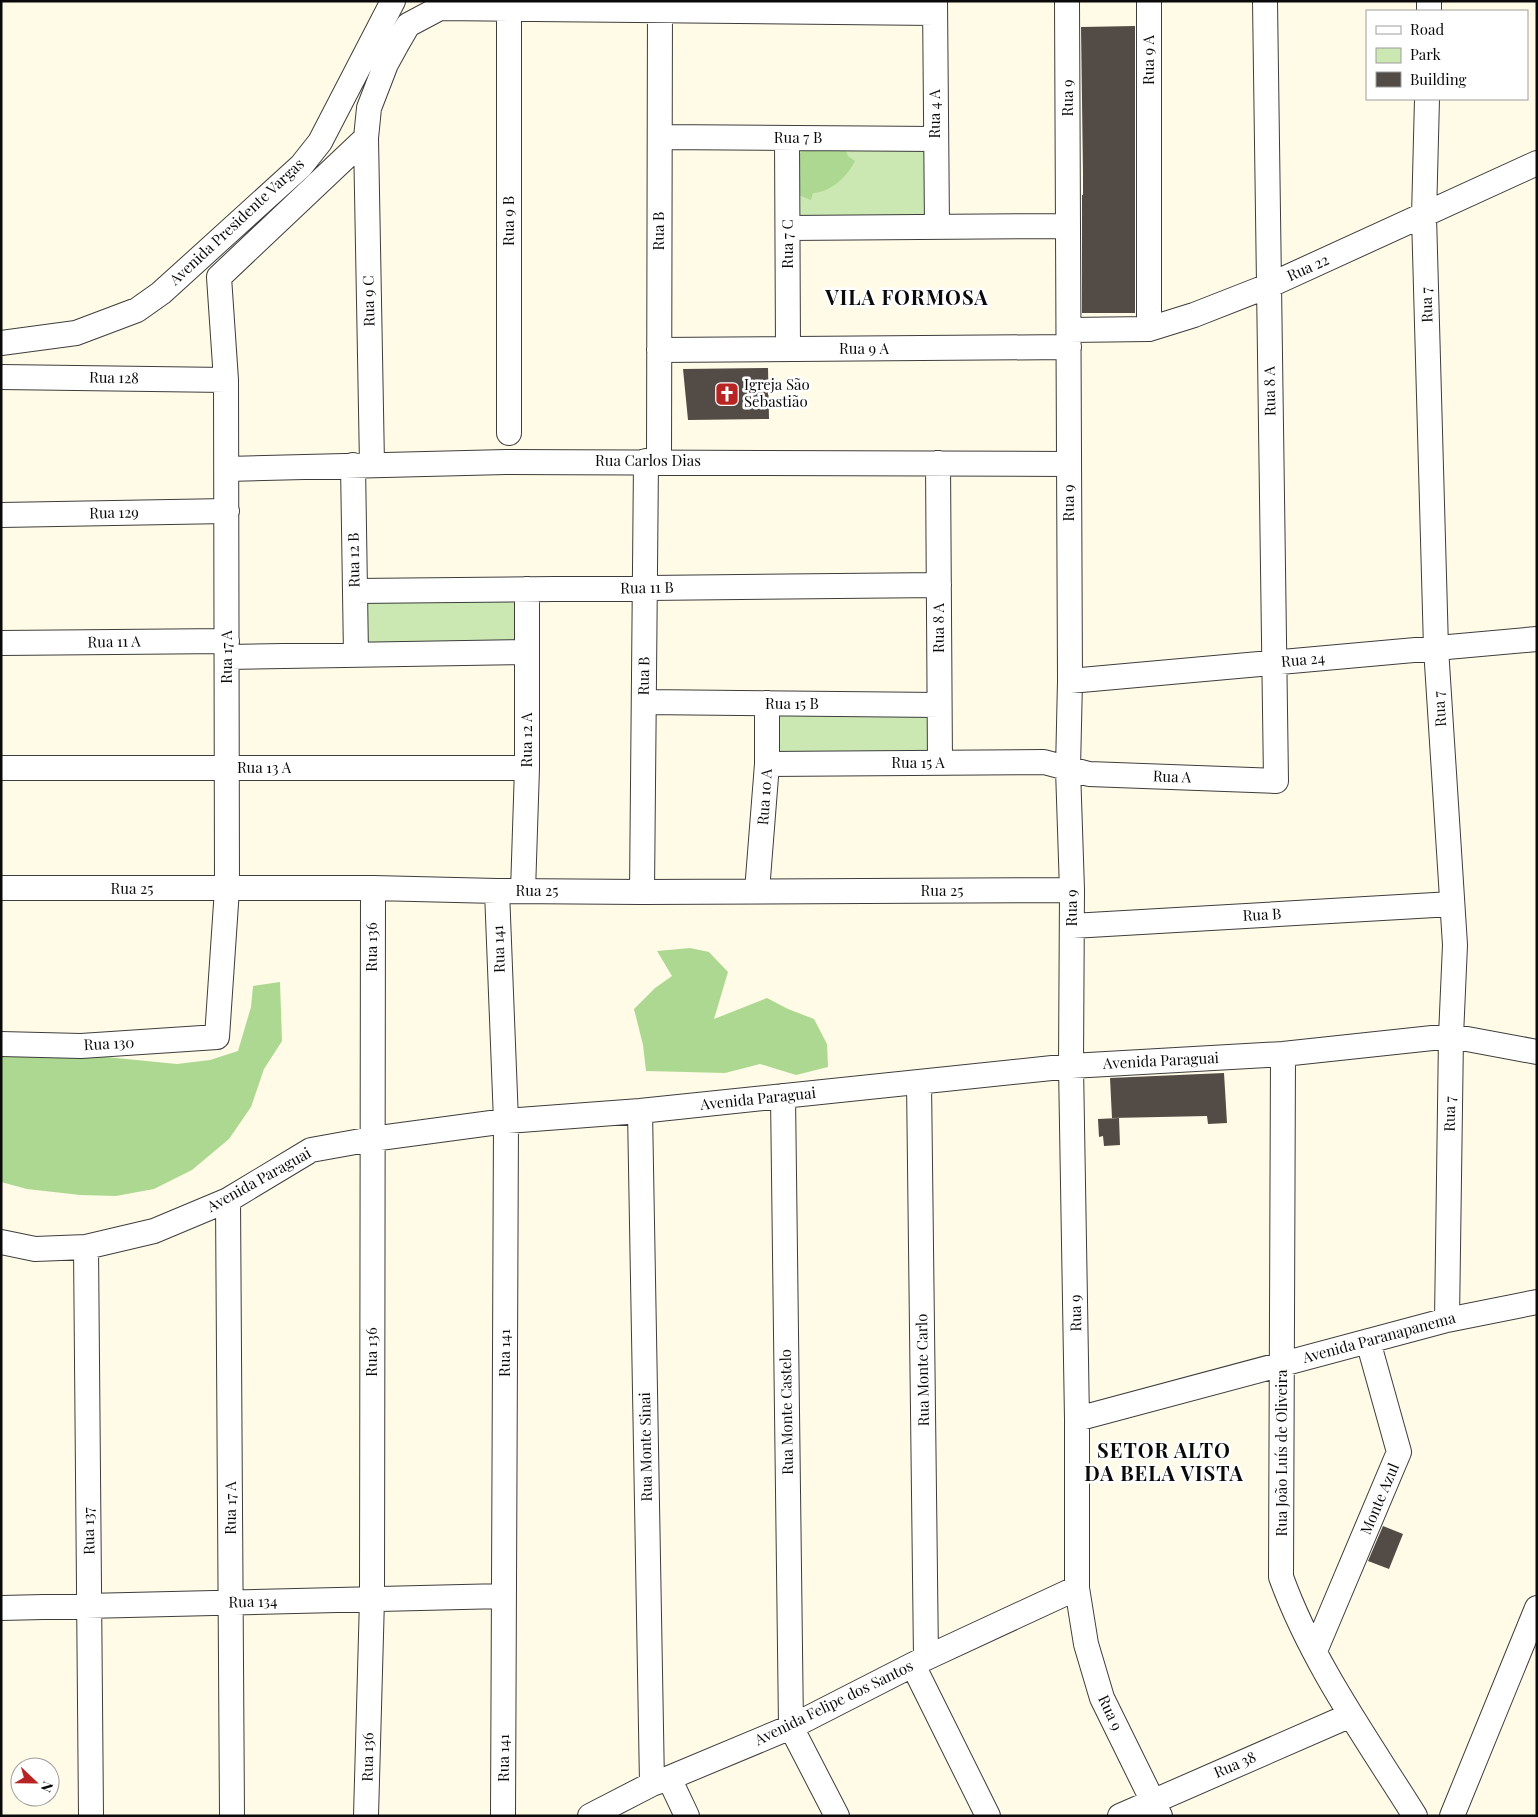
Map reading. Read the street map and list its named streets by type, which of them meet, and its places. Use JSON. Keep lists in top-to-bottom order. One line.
{"streets":{"street":["Rua 9 A","Rua 9","Rua 4 A","Rua 7 B","Rua 9 B","Avenida Presidente Vargas","Rua B","Rua 7 C","Rua 22","Rua 9 C","Rua 7","Rua 128","Rua 8 A","Rua Carlos Dias","Rua 129","Rua 12 B","Rua 11 B","Rua 11 A","Rua 17 A","Rua 24","Rua 15 B","Rua 12 A","Rua 15 A","Rua 13 A","Rua A","Rua 10 A","Rua 25","Rua 136","Rua 141","Rua 130","Avenida Paraguai","Avenida Paranapanema","Rua Monte Carlo","Rua Monte Castelo","Rua Monte Sinai","Rua João Luís de Oliveira","Monte Azul","Rua 137","Rua 134","Avenida Felipe dos Santos","Rua 38"]},"crossings":[["Rua 9 A","Rua 9"],["Rua 9 A","Rua B"],["Rua 9 A","Rua 7 C"],["Rua 9 A","Rua 22"],["Rua 9","Rua B"],["Rua 9","Rua 22"],["Rua 9","Rua Carlos Dias"],["Rua 9","Rua 24"],["Rua 9","Rua 15 A"],["Rua 9","Rua A"],["Rua 9","Rua 25"],["Rua 9","Avenida Paraguai"],["Rua 9","Avenida Paranapanema"],["Rua 9","Avenida Felipe dos Santos"],["Rua 9","Rua 38"],["Rua 4 A","Rua 7 B"],["Rua 7 B","Rua B"],["Rua 7 B","Rua 7 C"],["Rua 9 B","Rua 9 C"],["Rua B","Rua 7"],["Rua B","Rua Carlos Dias"],["Rua B","Rua 11 B"],["Rua B","Rua 15 B"],["Rua B","Rua 25"],["Rua 22","Rua 7"],["Rua 22","Rua 8 A"],["Rua 9 C","Rua Carlos Dias"],["Rua 9 C","Rua 12 B"],["Rua 9 C","Rua 17 A"],["Rua 7","Rua 24"],["Rua 7","Avenida Paraguai"],["Rua 7","Avenida Paranapanema"],["Rua 128","Rua 17 A"],["Rua 8 A","Rua Carlos Dias"],["Rua 8 A","Rua 11 B"],["Rua 8 A","Rua 24"],["Rua 8 A","Rua 15 B"],["Rua 8 A","Rua 15 A"],["Rua 8 A","Rua A"],["Rua Carlos Dias","Rua 12 B"],["Rua Carlos Dias","Rua 17 A"],["Rua 129","Rua 17 A"],["Rua 12 B","Rua 11 B"],["Rua 11 B","Rua 12 A"],["Rua 11 A","Rua 17 A"],["Rua 17 A","Rua 13 A"],["Rua 17 A","Rua 25"],["Rua 17 A","Rua 130"],["Rua 17 A","Avenida Paraguai"],["Rua 17 A","Rua 134"],["Rua 15 B","Rua 10 A"],["Rua 12 A","Rua 13 A"],["Rua 12 A","Rua 25"],["Rua 15 A","Rua A"],["Rua 15 A","Rua 10 A"],["Rua 10 A","Rua 25"],["Rua 25","Rua 136"],["Rua 25","Rua 141"],["Rua 136","Avenida Paraguai"],["Rua 136","Rua 134"],["Rua 141","Avenida Paraguai"],["Rua 141","Rua 134"],["Avenida Paraguai","Rua Monte Carlo"],["Avenida Paraguai","Rua Monte Castelo"],["Avenida Paraguai","Rua Monte Sinai"],["Avenida Paraguai","Rua João Luís de Oliveira"],["Avenida Paraguai","Rua 137"],["Avenida Paranapanema","Rua João Luís de Oliveira"],["Avenida Paranapanema","Monte Azul"],["Rua Monte Carlo","Avenida Felipe dos Santos"],["Rua Monte Castelo","Avenida Felipe dos Santos"],["Rua Monte Sinai","Avenida Felipe dos Santos"],["Rua João Luís de Oliveira","Monte Azul"],["Rua João Luís de Oliveira","Rua 38"],["Rua 137","Rua 134"]],"districts":["VILA FORMOSA","SETOR ALTO DA BELA VISTA"],"places":{"church":["Igreja São Sebastião"]},"legend":["Road","Park","Building"],"north":"right"}
